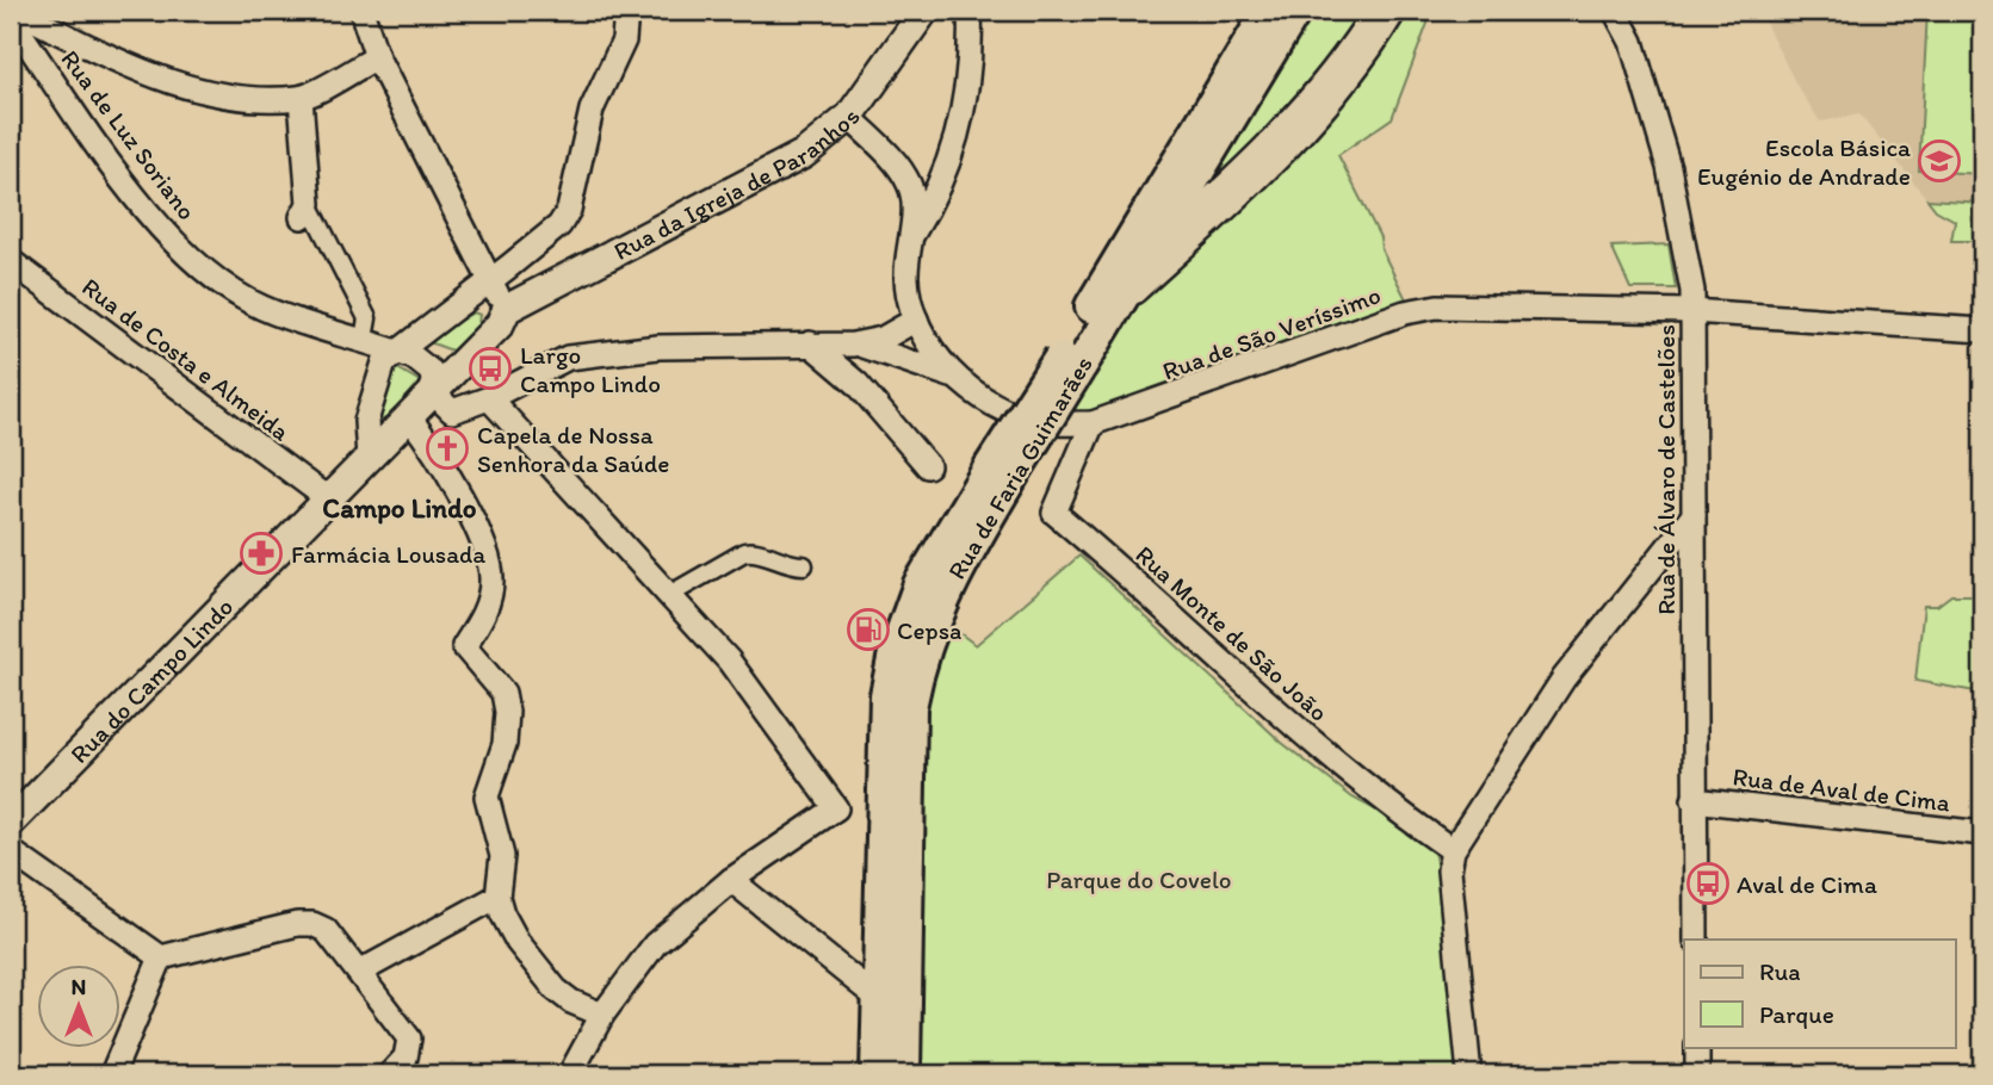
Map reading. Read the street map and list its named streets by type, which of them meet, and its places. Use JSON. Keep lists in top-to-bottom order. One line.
{"streets":{"main road":["Rua de Faria Guimarães"],"street":["Rua de Luz Soriano","Rua da Igreja de Paranhos","Rua de São Veríssimo","Rua de Costa e Almeida","Rua de Álvaro de Castelões","Rua Monte de São João","Rua do Campo Lindo","Rua de Aval de Cima"]},"crossings":[["Rua de Luz Soriano","Rua do Campo Lindo"],["Rua da Igreja de Paranhos","Rua de São Veríssimo"],["Rua da Igreja de Paranhos","Rua do Campo Lindo"],["Rua de São Veríssimo","Rua de Álvaro de Castelões"],["Rua de São Veríssimo","Rua Monte de São João"],["Rua de Costa e Almeida","Rua do Campo Lindo"],["Rua de Álvaro de Castelões","Rua de Aval de Cima"]],"districts":["Campo Lindo"],"parks":["Parque do Covelo"],"places":{"school or university":["Escola Básica Eugénio de Andrade"],"bus stop":["Largo Campo Lindo","Aval de Cima"],"church":["Capela de Nossa Senhora da Saúde"],"pharmacy":["Farmácia Lousada"],"fuel station":["Cepsa"]},"legend":["Rua","Parque"],"north":"top"}
